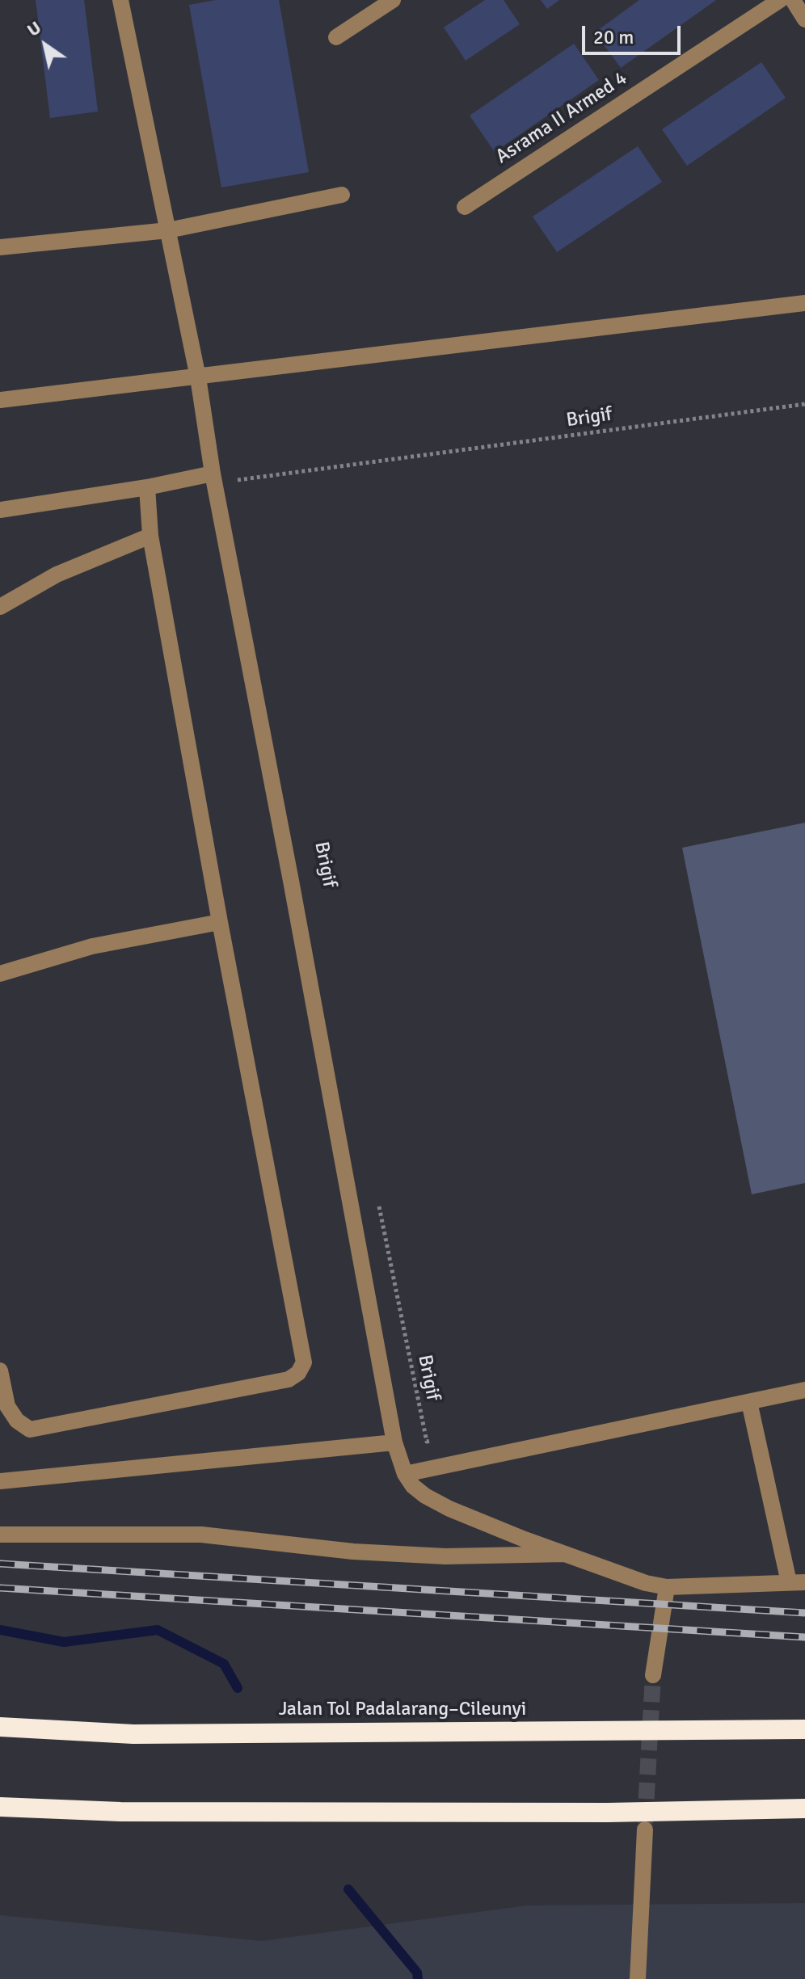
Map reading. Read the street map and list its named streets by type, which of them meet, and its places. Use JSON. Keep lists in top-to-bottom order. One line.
{"streets":{"highway":["Jalan Tol Padalarang–Cileunyi"],"street":["Asrama II Armed 4"],"path":["Brigif"]},"scale_bar":"20 m","north":"top left"}
